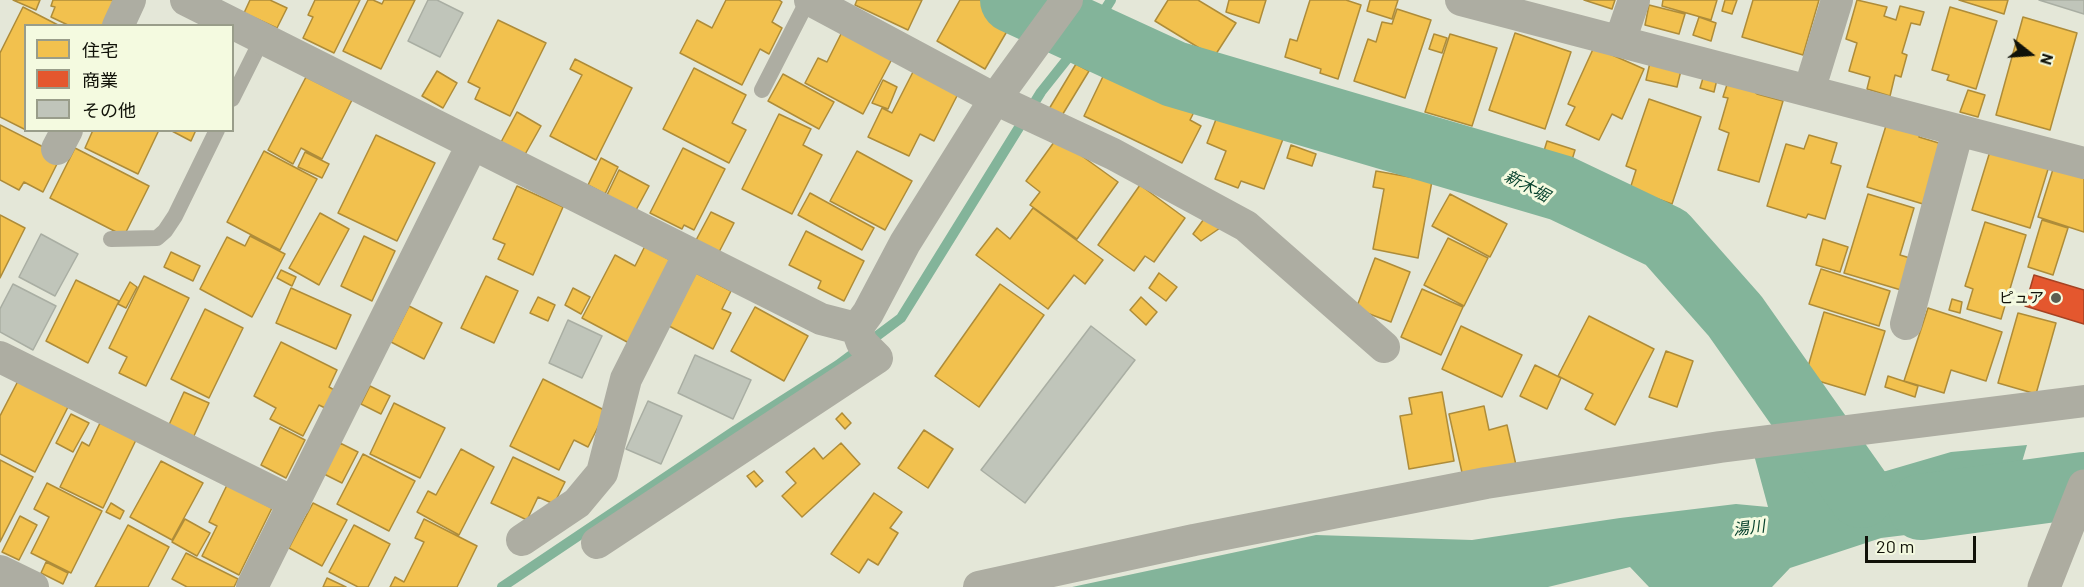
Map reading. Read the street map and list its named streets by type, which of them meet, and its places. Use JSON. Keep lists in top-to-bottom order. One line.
{"water":["新木堀","湯川"],"places":["ピュア"],"legend":["住宅","商業","その他"],"scale_bar":"20 m","north":"right"}
